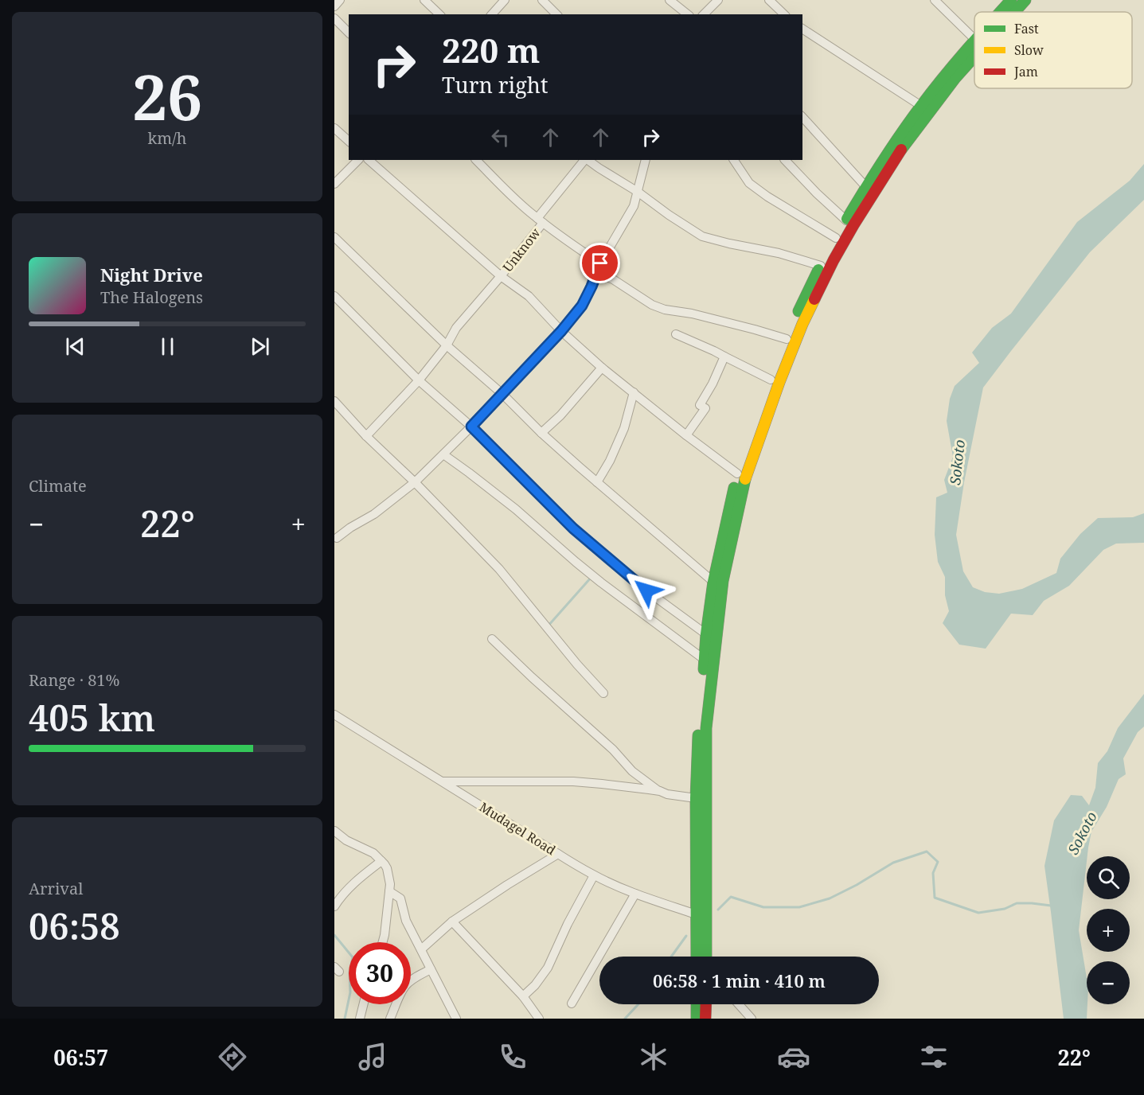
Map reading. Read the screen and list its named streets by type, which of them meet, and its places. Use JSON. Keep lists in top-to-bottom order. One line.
{"streets":{"street":["Unknow","Mudagel Road"]},"water":["Sokoto"],"legend":["Fast","Slow","Jam"],"page":{"tile":[["26","km/h"],"Climate",["Range · 81%","405 km"],["Arrival","06:58"]],"turn":["220 m","Turn right"],"song":["Night Drive","The Halogens"],"heat":["−","22°","+"],"map_buttons":["+","−"],"limit":"30","trip":"06:58 · 1 min · 410 m","tabs":["06:57","22°"]}}
